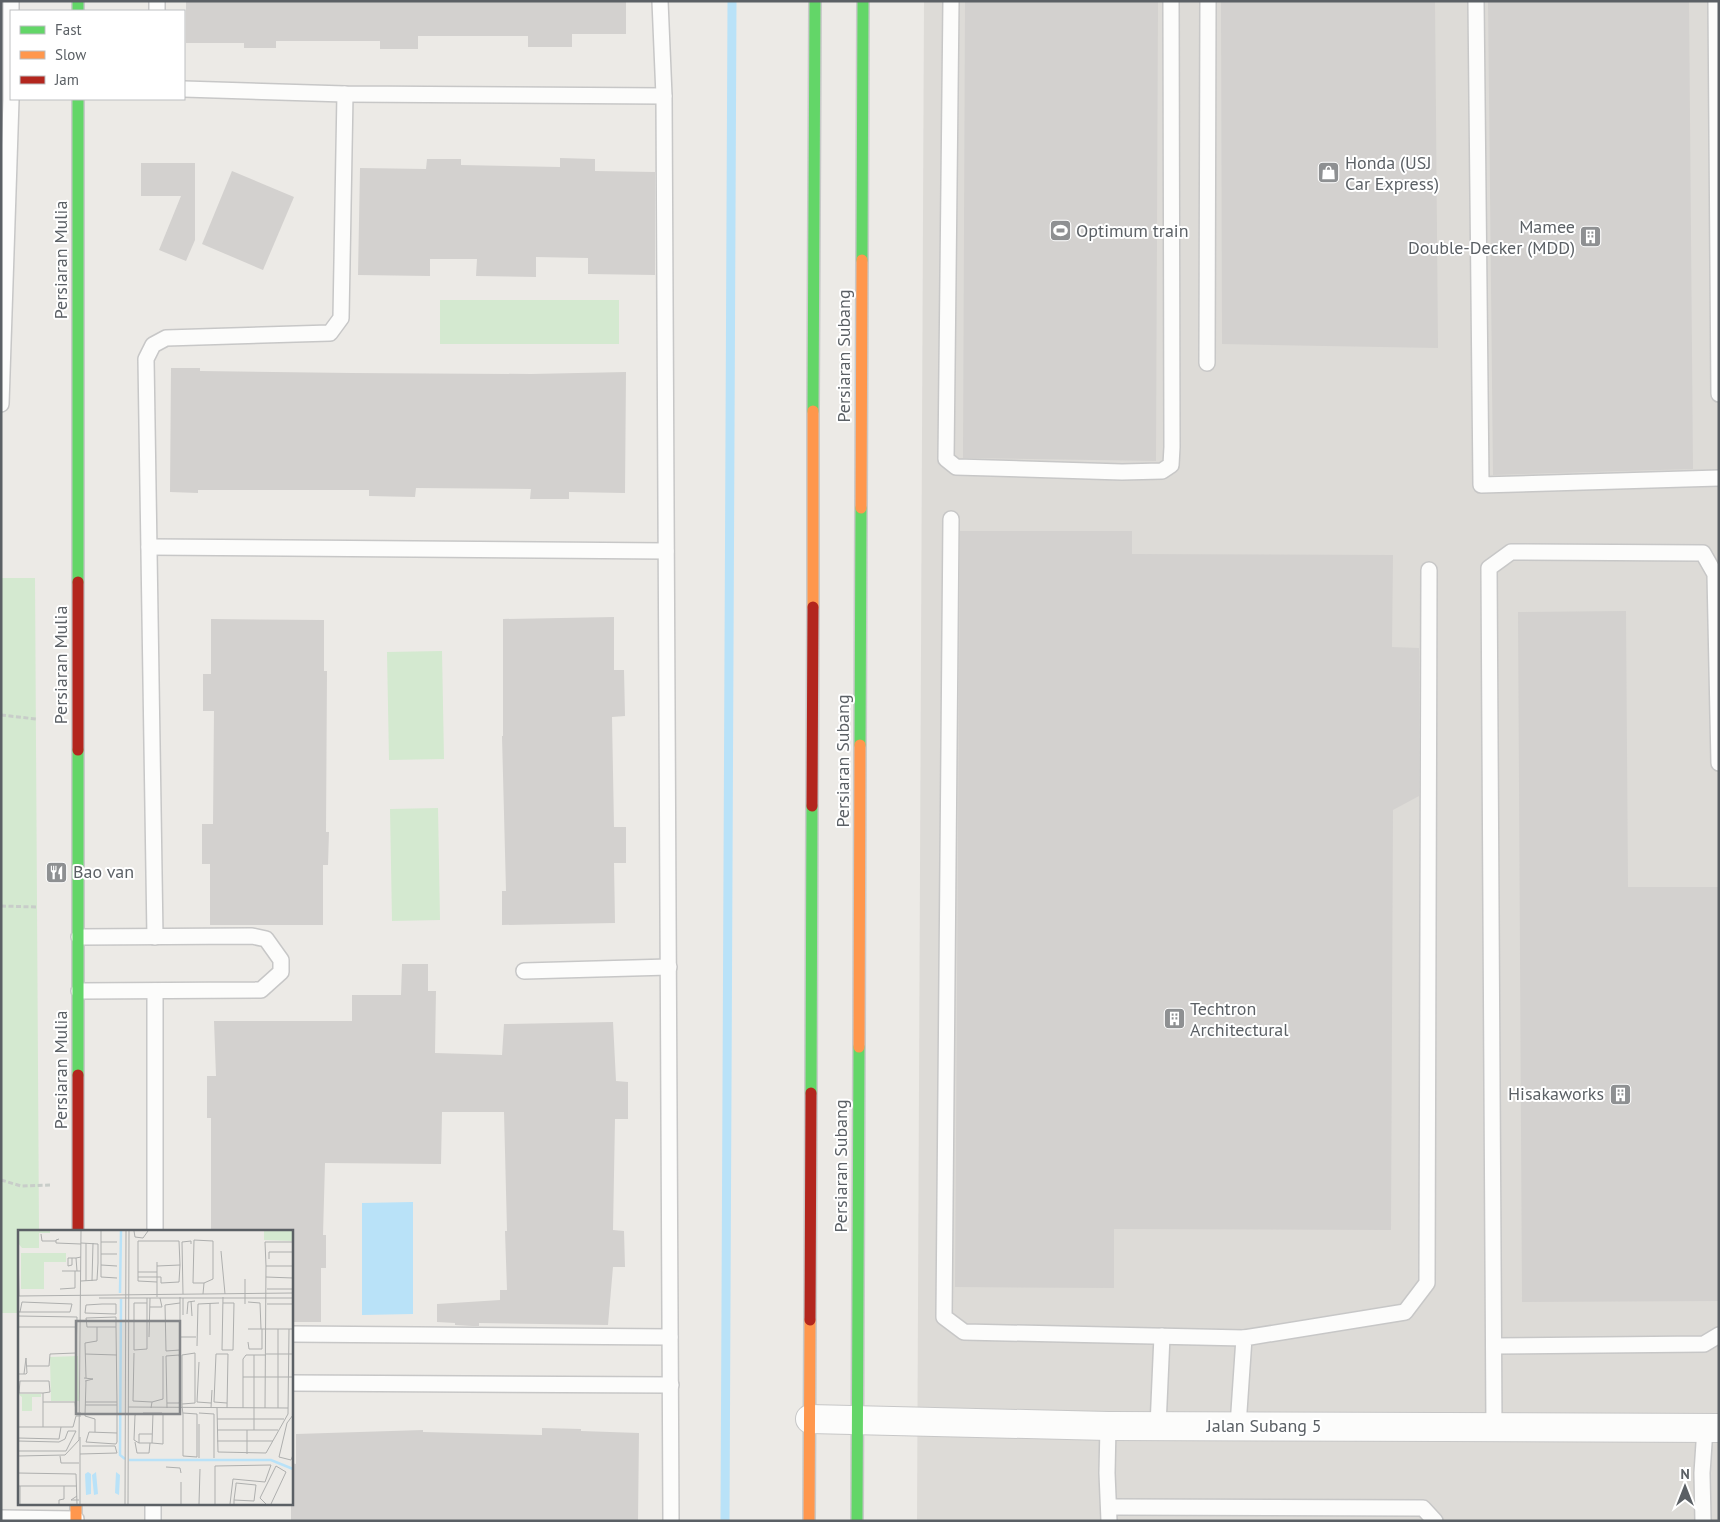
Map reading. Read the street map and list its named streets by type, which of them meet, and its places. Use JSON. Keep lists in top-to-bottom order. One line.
{"streets":{"street":["Persiaran Mulia","Persiaran Subang","Jalan Subang 5"]},"crossings":[["Persiaran Subang","Jalan Subang 5"]],"places":{"shop":["Honda (USJ Car Express)"],"sports":["Optimum train"],"building":["Mamee Double-Decker (MDD)","Techtron Architectural","Hisakaworks"],"restaurant":["Bao van"]},"legend":["Fast","Slow","Jam"],"north":"top"}
